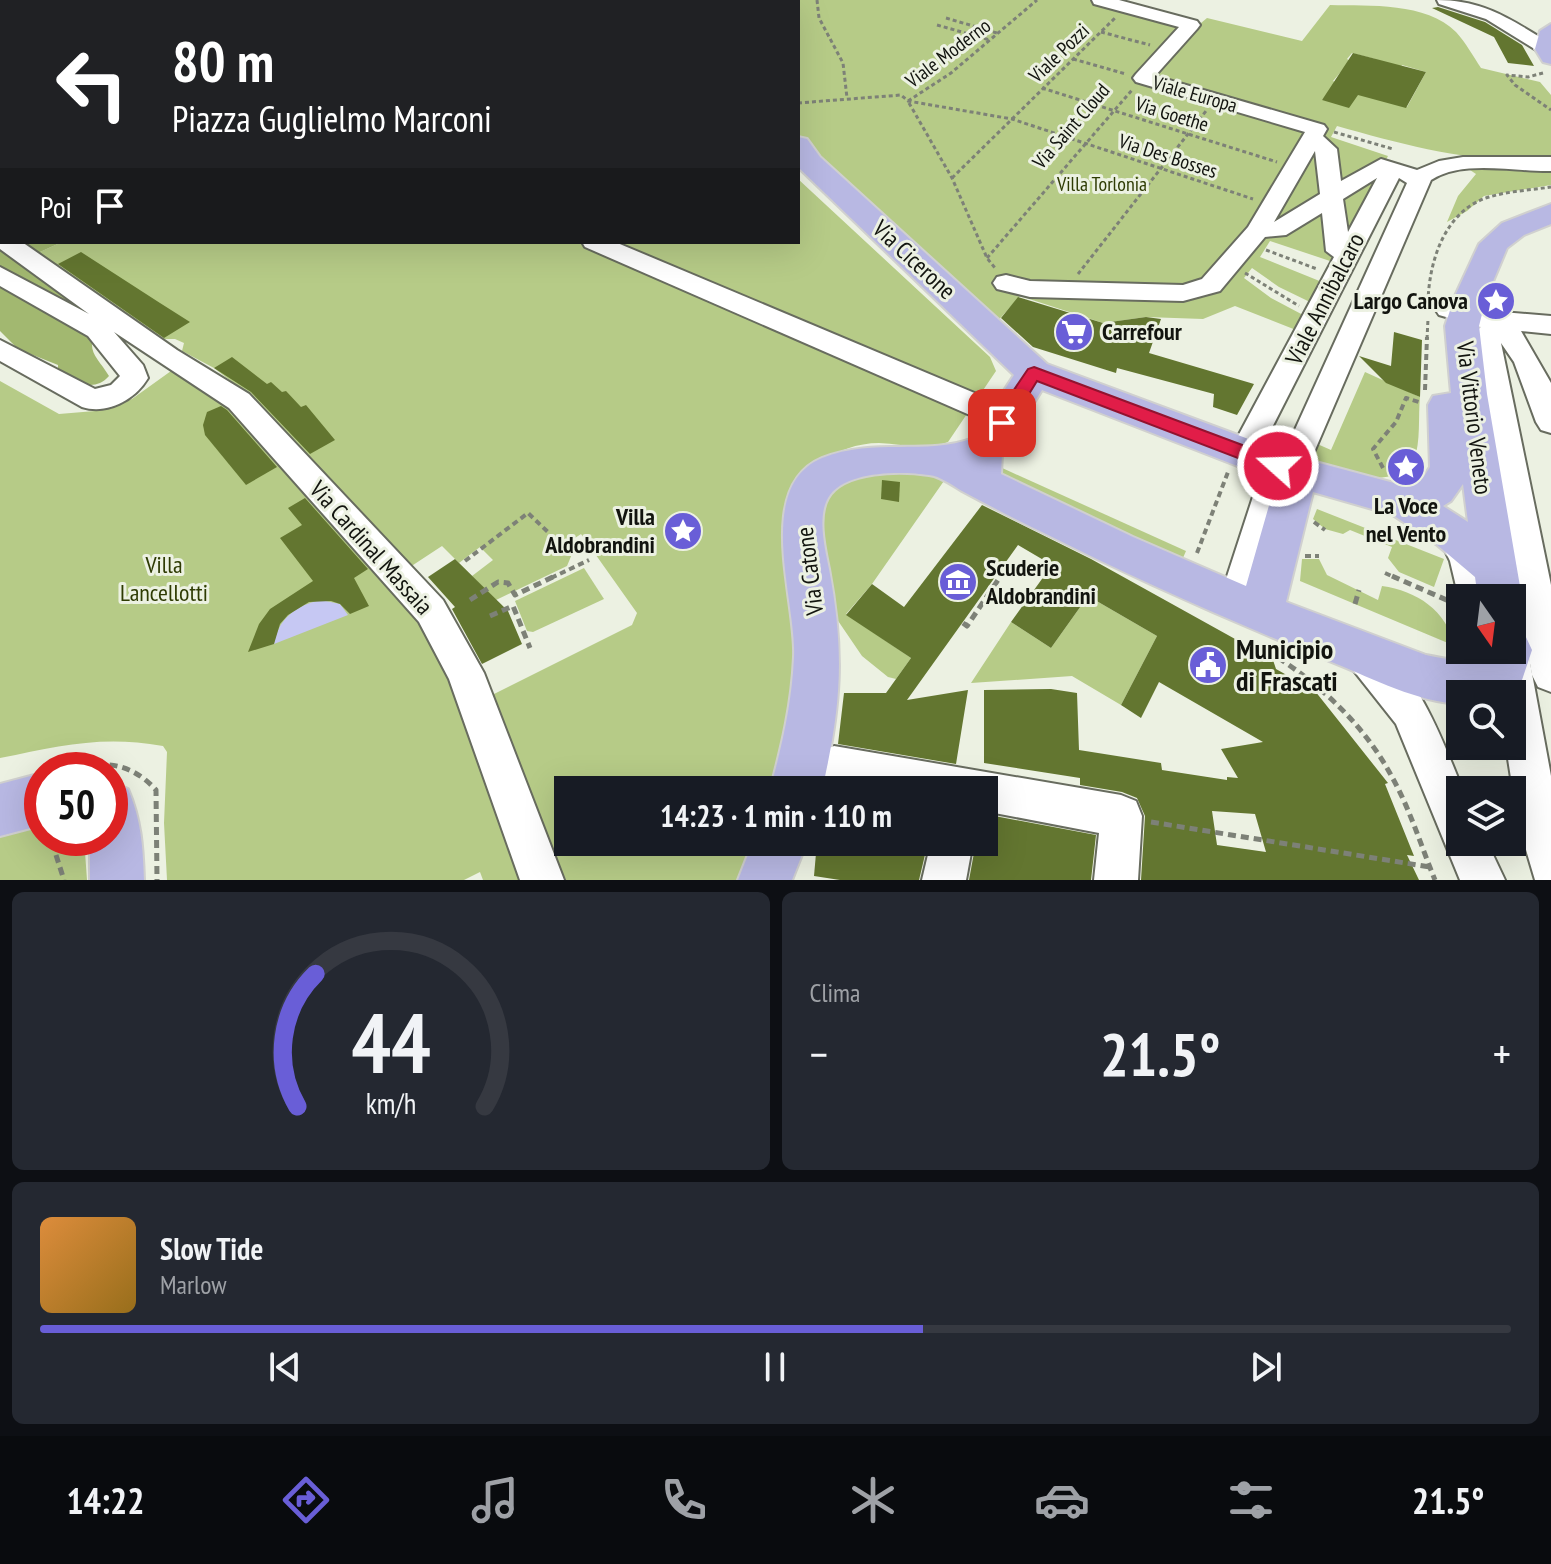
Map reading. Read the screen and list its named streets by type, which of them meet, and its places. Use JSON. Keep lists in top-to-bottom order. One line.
{"streets":{"main road":["Via Cicerone","Via Vittorio Veneto","Via Catone"],"street":["Viale Europa","Via Saint Cloud","Viale Annibalcaro","Via Cardinal Massaia"],"path":["Viale Moderno","Viale Pozzi","Via Goethe","Via Des Bosses"]},"crossings":[["Viale Moderno","Viale Pozzi"],["Viale Moderno","Via Saint Cloud"],["Viale Moderno","Via Des Bosses"],["Viale Pozzi","Viale Europa"],["Viale Pozzi","Via Goethe"],["Viale Pozzi","Via Saint Cloud"],["Viale Pozzi","Via Des Bosses"],["Viale Europa","Via Saint Cloud"],["Via Goethe","Via Saint Cloud"],["Via Saint Cloud","Via Des Bosses"]],"parks":["Villa Torlonia","Villa Lancellotti"],"places":{"place":["Largo Canova","La Voce nel Vento","Villa Aldobrandini"],"supermarket":["Carrefour"],"museum":["Scuderie Aldobrandini"],"public building":["Municipio di Frascati"]},"north":"bottom","page":{"turn":["80 m","Piazza Guglielmo Marconi"],"then":"Poi","limit":"50","trip":"14:23 · 1 min · 110 m","tile":"Clima","heat":["−","21.5°","+"],"song":["Slow Tide","Marlow"],"tabs":["14:22","21.5°"],"gauge":["44","km/h"]}}
